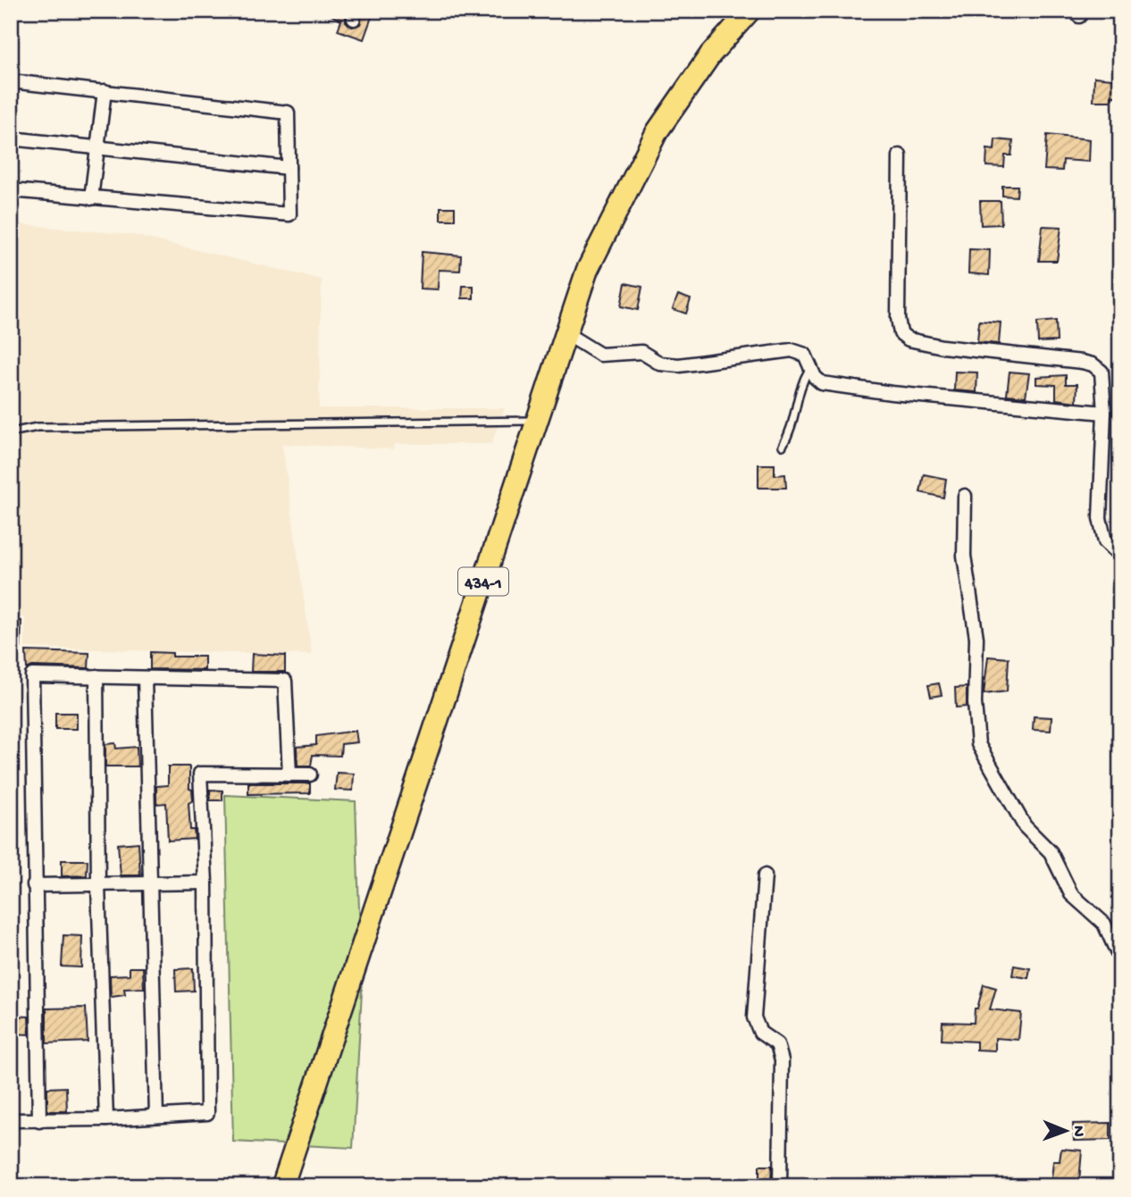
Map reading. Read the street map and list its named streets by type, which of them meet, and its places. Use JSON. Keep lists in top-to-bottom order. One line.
{"streets":{"main road":["434-1"]},"north":"right"}
